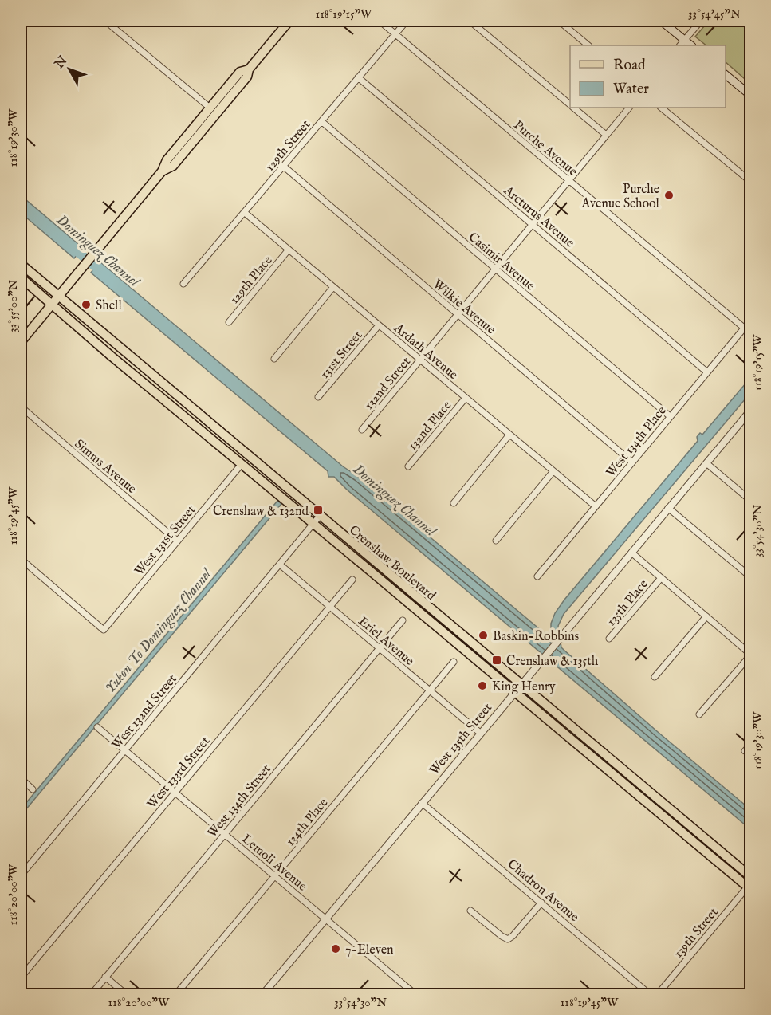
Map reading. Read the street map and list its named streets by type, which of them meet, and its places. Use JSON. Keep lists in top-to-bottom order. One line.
{"streets":{"main road":["Crenshaw Boulevard"],"street":["129th Street","Purche Avenue","Arcturus Avenue","Casimir Avenue","129th Place","Wilkie Avenue","Ardath Avenue","131st Street","132nd Street","132nd Place","West 134th Place","Simms Avenue","West 131st Street","135th Place","Eriel Avenue","West 132nd Street","West 135th Street","West 133rd Street","West 134th Street","134th Place","Lemoli Avenue","Chadron Avenue","139th Street"]},"crossings":[["129th Street","Purche Avenue"],["129th Street","Arcturus Avenue"],["129th Street","Casimir Avenue"],["129th Street","Wilkie Avenue"],["129th Street","Ardath Avenue"],["Purche Avenue","132nd Street"],["Purche Avenue","West 134th Place"],["Arcturus Avenue","132nd Street"],["Arcturus Avenue","West 134th Place"],["Casimir Avenue","132nd Street"],["Casimir Avenue","West 134th Place"],["129th Place","Ardath Avenue"],["Wilkie Avenue","132nd Street"],["Wilkie Avenue","West 134th Place"],["Ardath Avenue","131st Street"],["Ardath Avenue","132nd Street"],["Ardath Avenue","132nd Place"],["Ardath Avenue","West 134th Place"],["Simms Avenue","West 131st Street"],["West 131st Street","Crenshaw Boulevard"],["Crenshaw Boulevard","West 132nd Street"],["Crenshaw Boulevard","West 135th Street"],["Crenshaw Boulevard","139th Street"],["Eriel Avenue","West 132nd Street"],["Eriel Avenue","West 135th Street"],["Eriel Avenue","West 133rd Street"],["Eriel Avenue","West 134th Street"],["Eriel Avenue","134th Place"],["West 132nd Street","Lemoli Avenue"],["West 135th Street","Lemoli Avenue"],["West 135th Street","Chadron Avenue"],["West 133rd Street","Lemoli Avenue"],["West 134th Street","Lemoli Avenue"],["134th Place","Lemoli Avenue"]],"water":["Dominguez Channel","Yukon To Dominguez Channel"],"places":{"other":["Purche Avenue School","Shell","Baskin-Robbins","King Henry","7-Eleven"],"transit":["Crenshaw & 132nd","Crenshaw & 135th"]},"legend":["Road","Water"],"north":"top left","coordinates":["118°19'15\"W","33°54'45\"N","118°19'30\"W","33°55'00\"N","118°19'45\"W","33°54'30\"N","118°20'00\"W"]}
